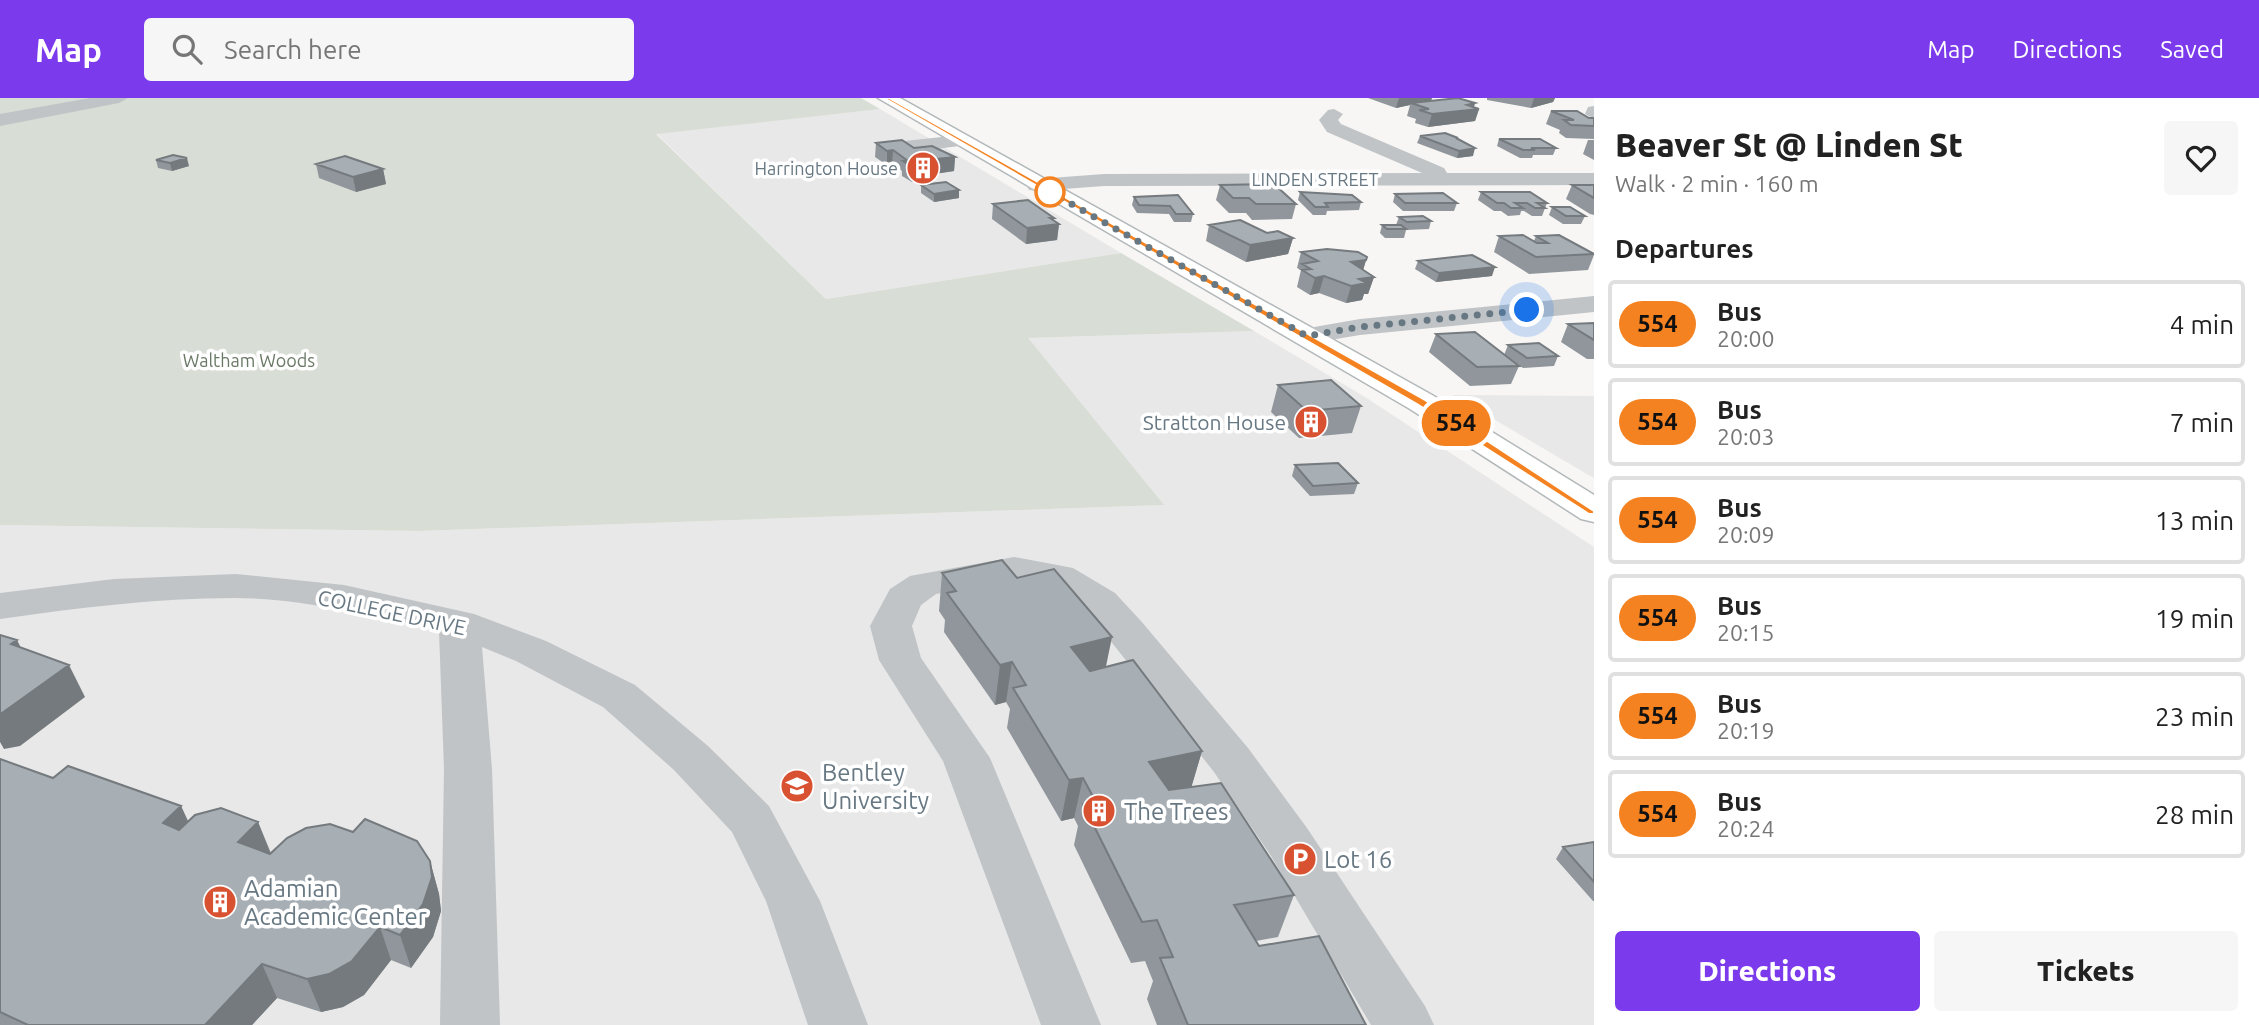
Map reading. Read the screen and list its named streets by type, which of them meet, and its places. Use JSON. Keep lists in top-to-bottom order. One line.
{"streets":{"street":["LINDEN STREET","COLLEGE DRIVE"]},"parks":["Waltham Woods"],"places":{"building":["Harrington House","Stratton House","The Trees","Adamian Academic Center"],"school or university":["Bentley University"],"parking":["Lot 16"]},"lines":["bus line 554"],"page":{"header":"Map","search":"Search here","nav":["Map","Directions","Saved"],"on_map":"554","heading":[["Beaver St @ Linden St","Walk · 2 min · 160 m"],"Departures"],"list":[{"mark":"554","name":"Bus","note":"20:00","value":"4 min"},{"mark":"554","name":"Bus","note":"20:03","value":"7 min"},{"mark":"554","name":"Bus","note":"20:09","value":"13 min"},{"mark":"554","name":"Bus","note":"20:15","value":"19 min"},{"mark":"554","name":"Bus","note":"20:19","value":"23 min"},{"mark":"554","name":"Bus","note":"20:24","value":"28 min"}],"buttons":["Directions","Tickets"]}}
